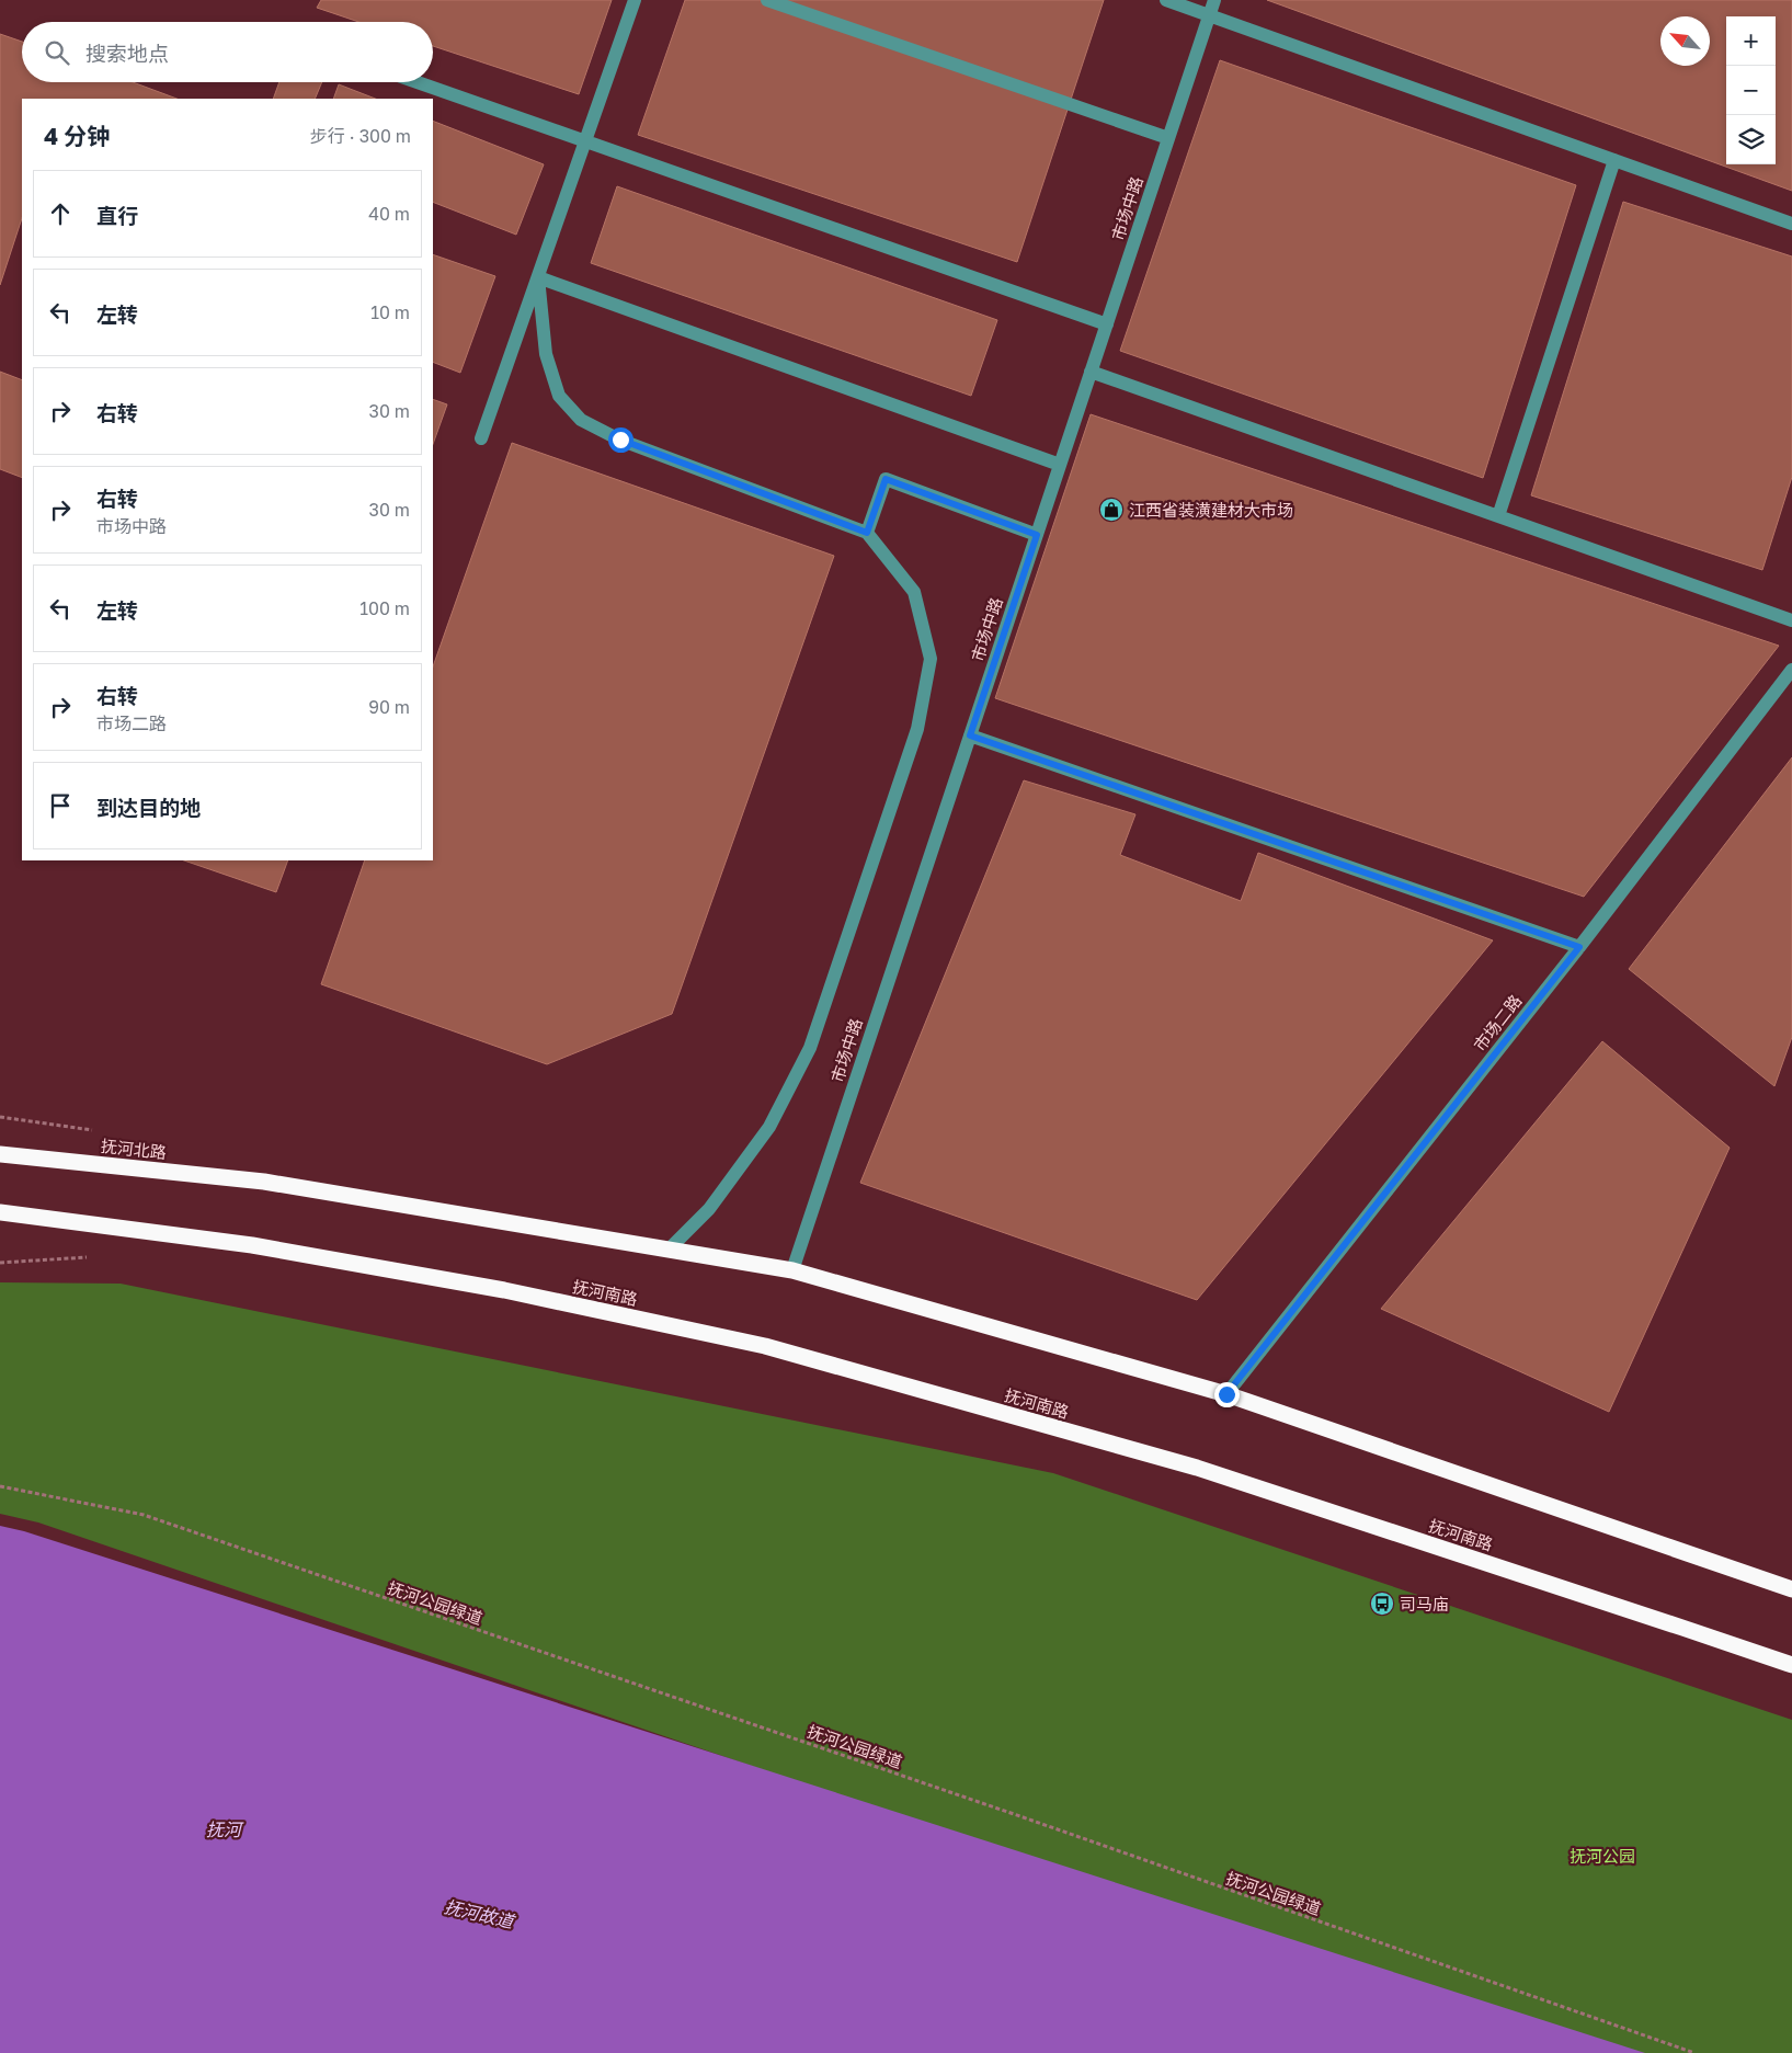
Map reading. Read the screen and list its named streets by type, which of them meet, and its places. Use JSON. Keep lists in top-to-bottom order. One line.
{"streets":{"highway":["抚河北路","抚河南路"],"street":["市场中路","市场二路"],"path":["抚河公园绿道"]},"water":["抚河","抚河故道"],"parks":["抚河公园"],"places":{"shop":["江西省装潢建材大市场"],"bus stop":["司马庙"]},"north":"top left","page":{"map_buttons":["+","−"],"search":"搜索地点","heading":["4 分钟","步行 · 300 m"],"list":[["直行","40 m"],["左转","10 m"],["右转","30 m"],["右转","市场中路","30 m"],["左转","100 m"],["右转","市场二路","90 m"],"到达目的地"]}}
